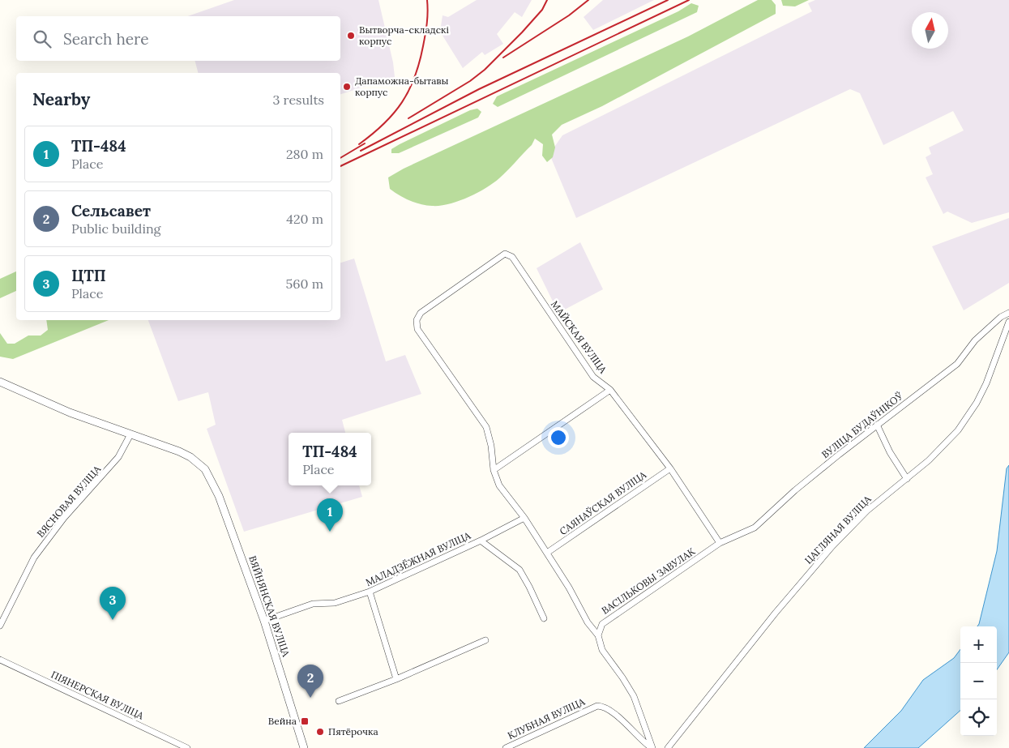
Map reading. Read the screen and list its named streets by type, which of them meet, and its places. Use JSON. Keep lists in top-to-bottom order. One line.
{"streets":{"street":["МАЙСКАЯ ВУЛІЦА","ВУЛІЦА БУДАЎНІКОЎ","ВЯСНОВАЯ ВУЛІЦА","САЯНАЎСКАЯ ВУЛІЦА","ЦАГЛЯНАЯ ВУЛІЦА","МАЛАДЗЁЖНАЯ ВУЛІЦА","ВАСІЛЬКОВЫ ЗАВУЛАК","ВЯЙНЯНСКАЯ ВУЛІЦА","ПІЯНЕРСКАЯ ВУЛІЦА","КЛУБНАЯ ВУЛІЦА"]},"crossings":[["МАЙСКАЯ ВУЛІЦА","ВУЛІЦА БУДАЎНІКОЎ"],["МАЙСКАЯ ВУЛІЦА","САЯНАЎСКАЯ ВУЛІЦА"],["МАЙСКАЯ ВУЛІЦА","ВАСІЛЬКОВЫ ЗАВУЛАК"],["ВУЛІЦА БУДАЎНІКОЎ","ВАСІЛЬКОВЫ ЗАВУЛАК"],["ВЯСНОВАЯ ВУЛІЦА","ВЯЙНЯНСКАЯ ВУЛІЦА"],["МАЛАДЗЁЖНАЯ ВУЛІЦА","ВЯЙНЯНСКАЯ ВУЛІЦА"]],"places":{"other":["Вытворча-складскі корпус","Дапаможна-бытавы корпус","Пятёрочка"],"transit":["Вейна"]},"north":"top","page":{"search":"Search here","heading":["Nearby","3 results"],"list":[{"mark":"1","name":"ТП-484","note":"Place","value":"280 m"},{"mark":"2","name":"Сельсавет","note":"Public building","value":"420 m"},{"mark":"3","name":"ЦТП","note":"Place","value":"560 m"}],"popup":["ТП-484","Place"],"pins":["1","3","2"],"map_buttons":["+","−"]}}
